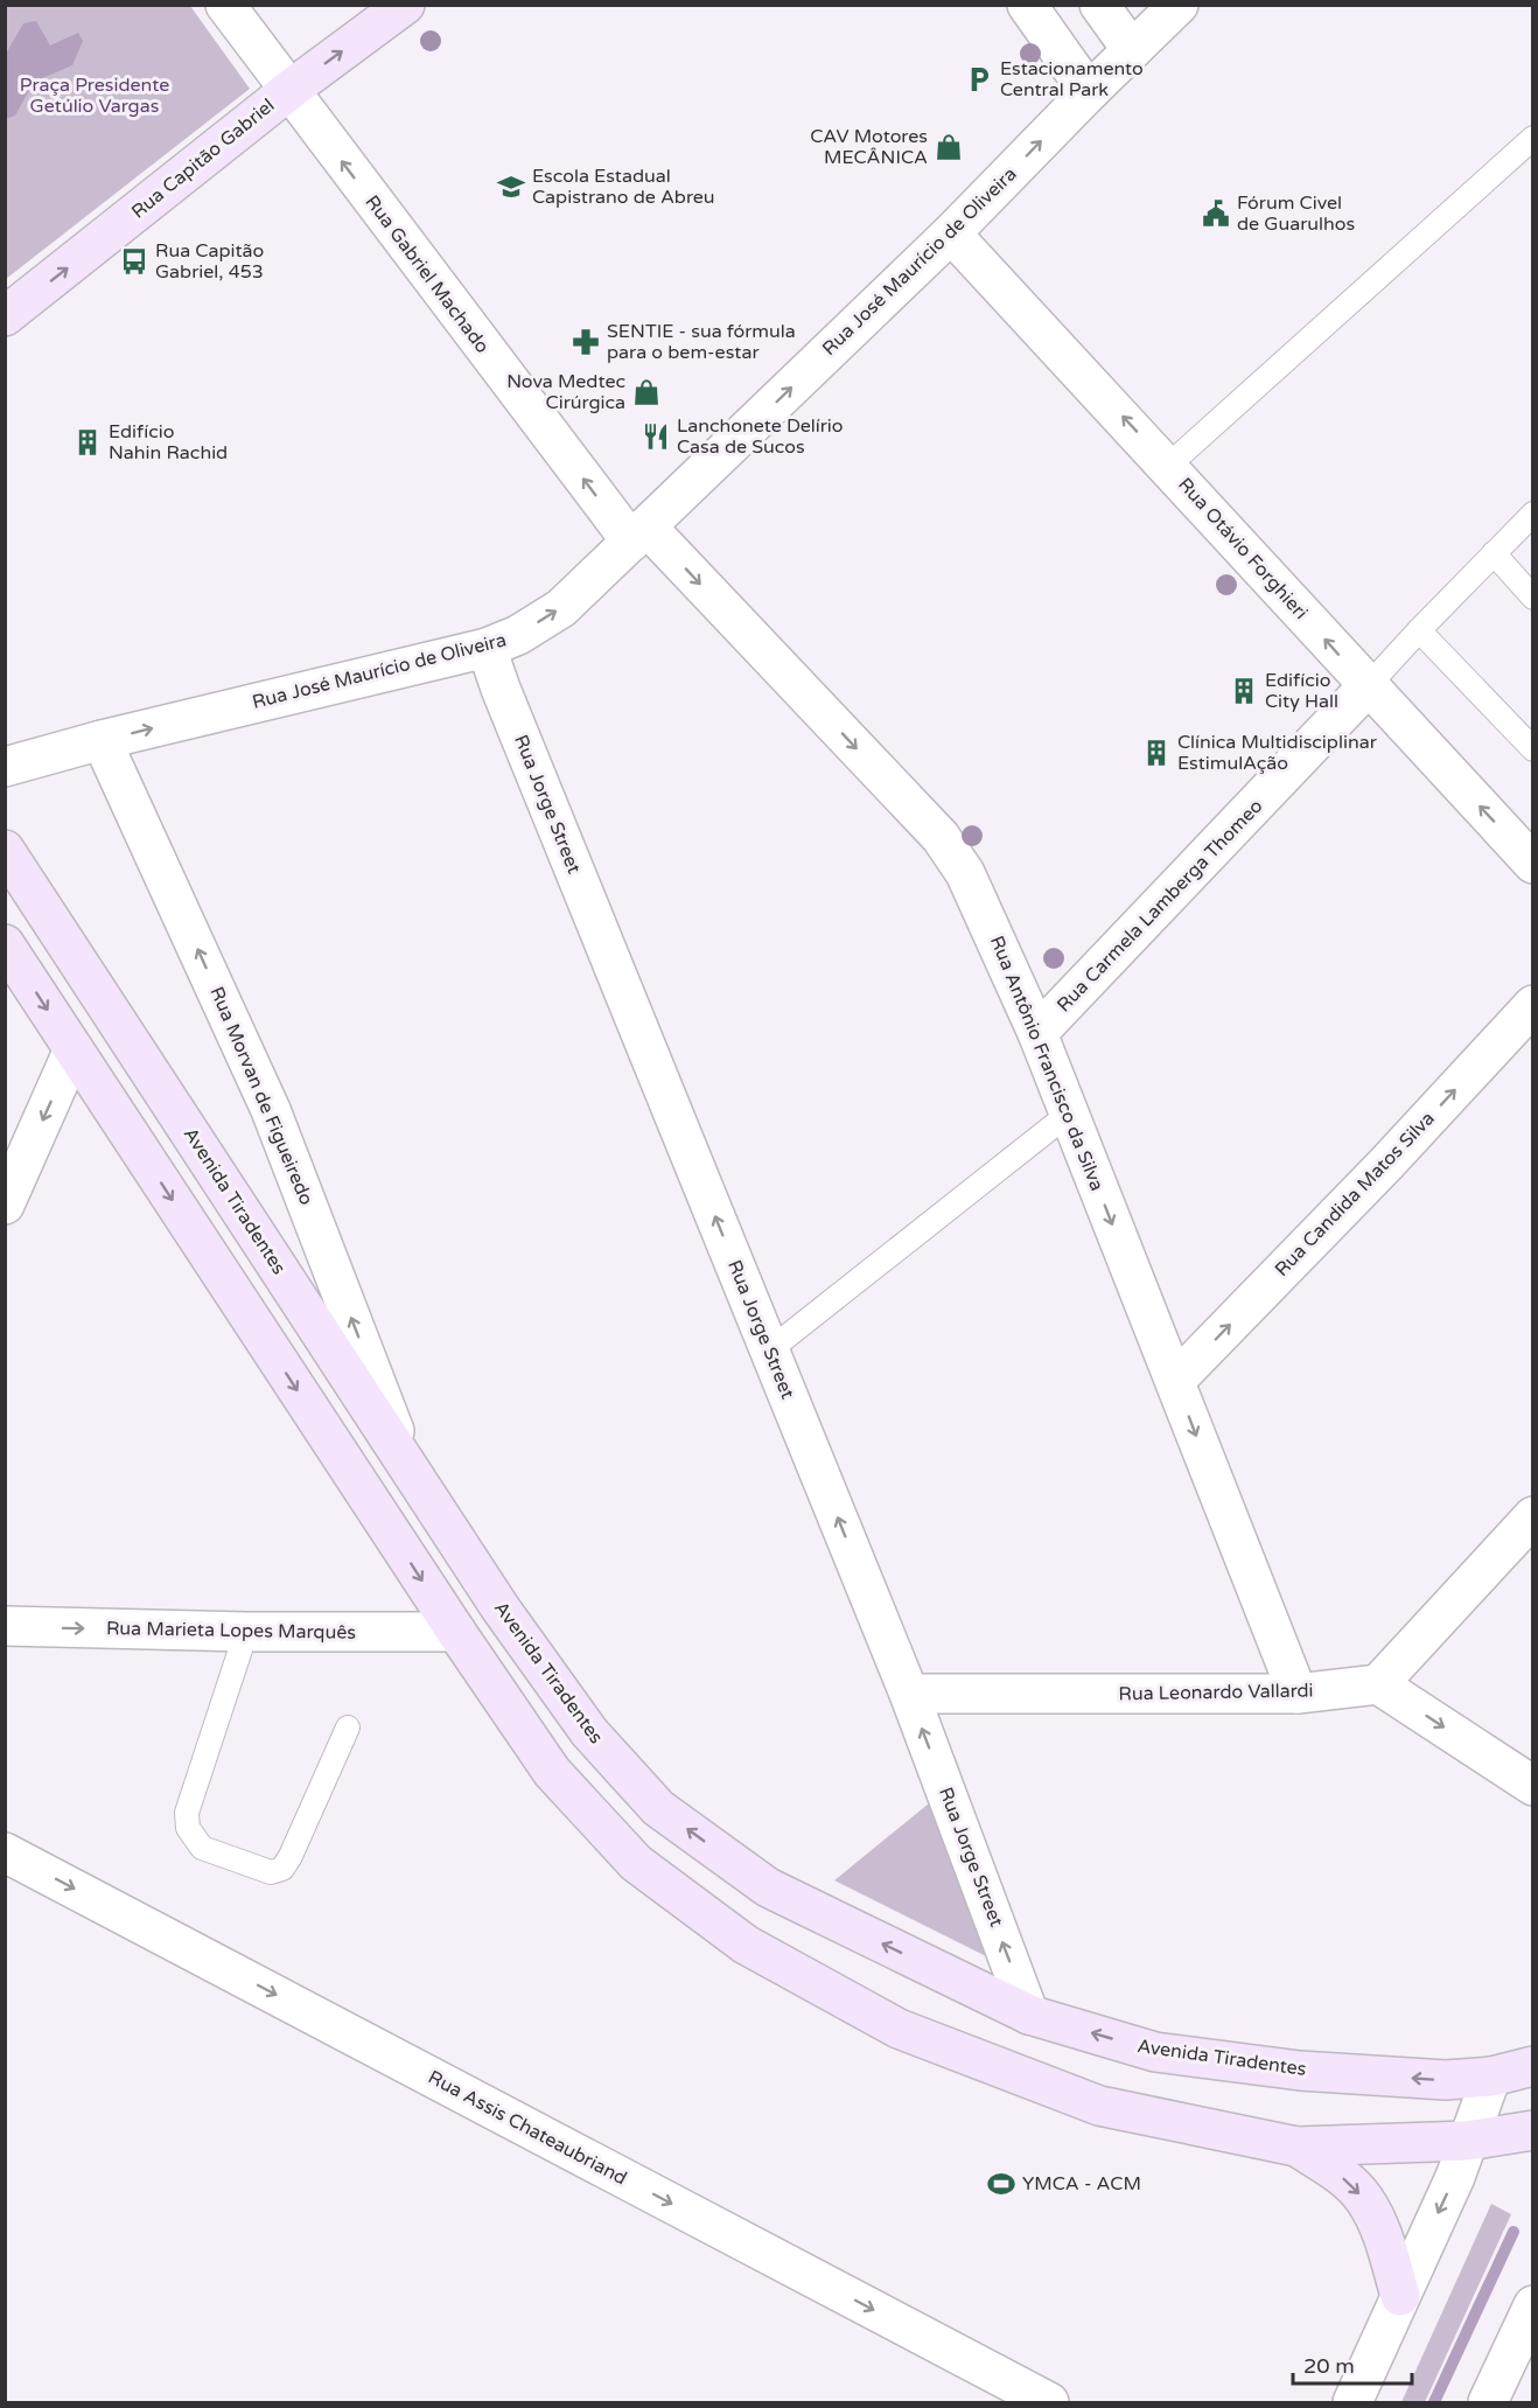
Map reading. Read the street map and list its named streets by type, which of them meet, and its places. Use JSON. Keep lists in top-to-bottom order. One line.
{"streets":{"main road":["Rua Capitão Gabriel","Avenida Tiradentes"],"street":["Rua José Maurício de Oliveira","Rua Gabriel Machado","Rua Otávio Forghieri","Rua Jorge Street","Rua Carmela Lamberga Thomeo","Rua Antônio Francisco da Silva","Rua Morvan de Figueiredo","Rua Candida Matos Silva","Rua Marieta Lopes Marquês","Rua Leonardo Vallardi","Rua Assis Chateaubriand"]},"crossings":[["Rua Capitão Gabriel","Rua Gabriel Machado"],["Rua José Maurício de Oliveira","Rua Gabriel Machado"],["Rua José Maurício de Oliveira","Rua Otávio Forghieri"],["Rua José Maurício de Oliveira","Rua Jorge Street"],["Rua José Maurício de Oliveira","Rua Antônio Francisco da Silva"],["Rua José Maurício de Oliveira","Rua Morvan de Figueiredo"],["Rua Gabriel Machado","Rua Antônio Francisco da Silva"],["Rua Otávio Forghieri","Rua Carmela Lamberga Thomeo"],["Rua Jorge Street","Avenida Tiradentes"],["Rua Jorge Street","Rua Leonardo Vallardi"],["Rua Carmela Lamberga Thomeo","Rua Antônio Francisco da Silva"],["Rua Antônio Francisco da Silva","Rua Candida Matos Silva"],["Rua Antônio Francisco da Silva","Rua Leonardo Vallardi"],["Rua Morvan de Figueiredo","Avenida Tiradentes"]],"one_way":["Rua Capitão Gabriel","Rua José Maurício de Oliveira","Rua Gabriel Machado","Rua Otávio Forghieri","Rua Jorge Street","Rua Antônio Francisco da Silva","Rua Morvan de Figueiredo","Rua Candida Matos Silva","Rua Marieta Lopes Marquês","Rua Assis Chateaubriand"],"parks":["Praça Presidente Getúlio Vargas"],"places":{"parking":["Estacionamento Central Park"],"shop":["CAV Motores MECÂNICA","Nova Medtec Cirúrgica"],"school or university":["Escola Estadual Capistrano de Abreu"],"public building":["Fórum Civel de Guarulhos"],"bus stop":["Rua Capitão Gabriel, 453"],"pharmacy":["SENTIE - sua fórmula para o bem-estar"],"restaurant":["Lanchonete Delírio Casa de Sucos"],"building":["Edifício Nahin Rachid","Edifício City Hall","Clínica Multidisciplinar EstimulAção"],"sports":["YMCA - ACM"]},"scale_bar":"20 m"}
